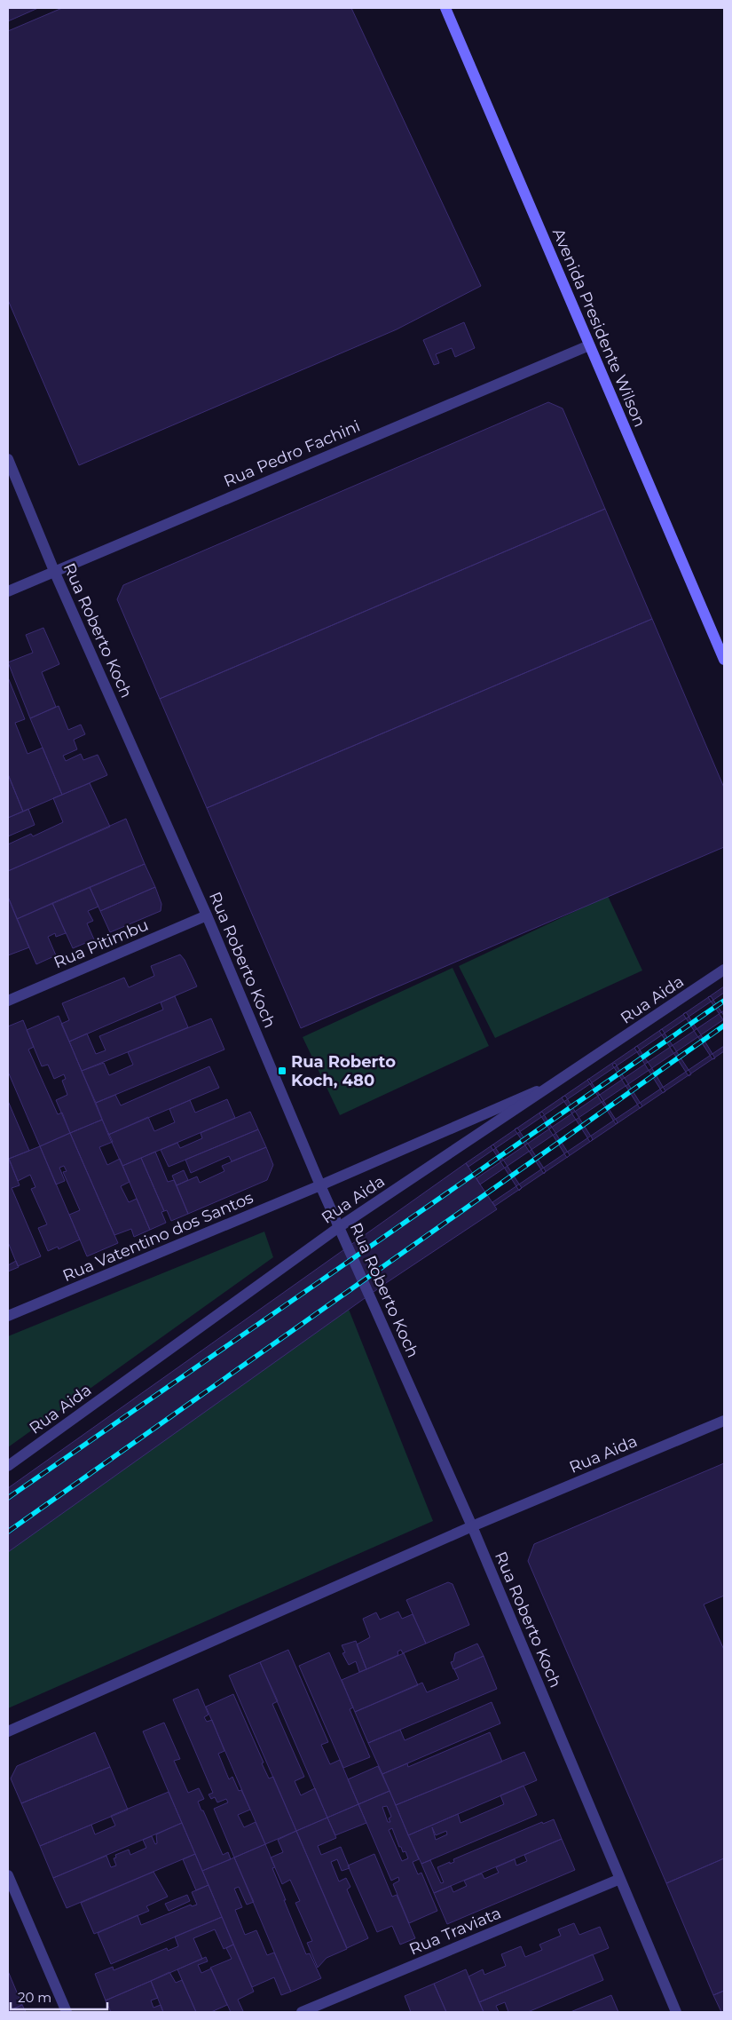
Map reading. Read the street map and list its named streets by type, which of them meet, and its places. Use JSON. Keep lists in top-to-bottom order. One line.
{"streets":{"main road":["Avenida Presidente Wilson"],"street":["Rua Pedro Fachini","Rua Roberto Koch","Rua Pitimbu","Rua Aida","Rua Vatentino dos Santos","Rua Traviata"]},"crossings":[["Avenida Presidente Wilson","Rua Pedro Fachini"],["Rua Pedro Fachini","Rua Roberto Koch"],["Rua Roberto Koch","Rua Pitimbu"],["Rua Roberto Koch","Rua Aida"],["Rua Roberto Koch","Rua Vatentino dos Santos"],["Rua Roberto Koch","Rua Traviata"],["Rua Aida","Rua Vatentino dos Santos"]],"places":{"transit":["Rua Roberto Koch, 480"]},"scale_bar":"20 m"}
